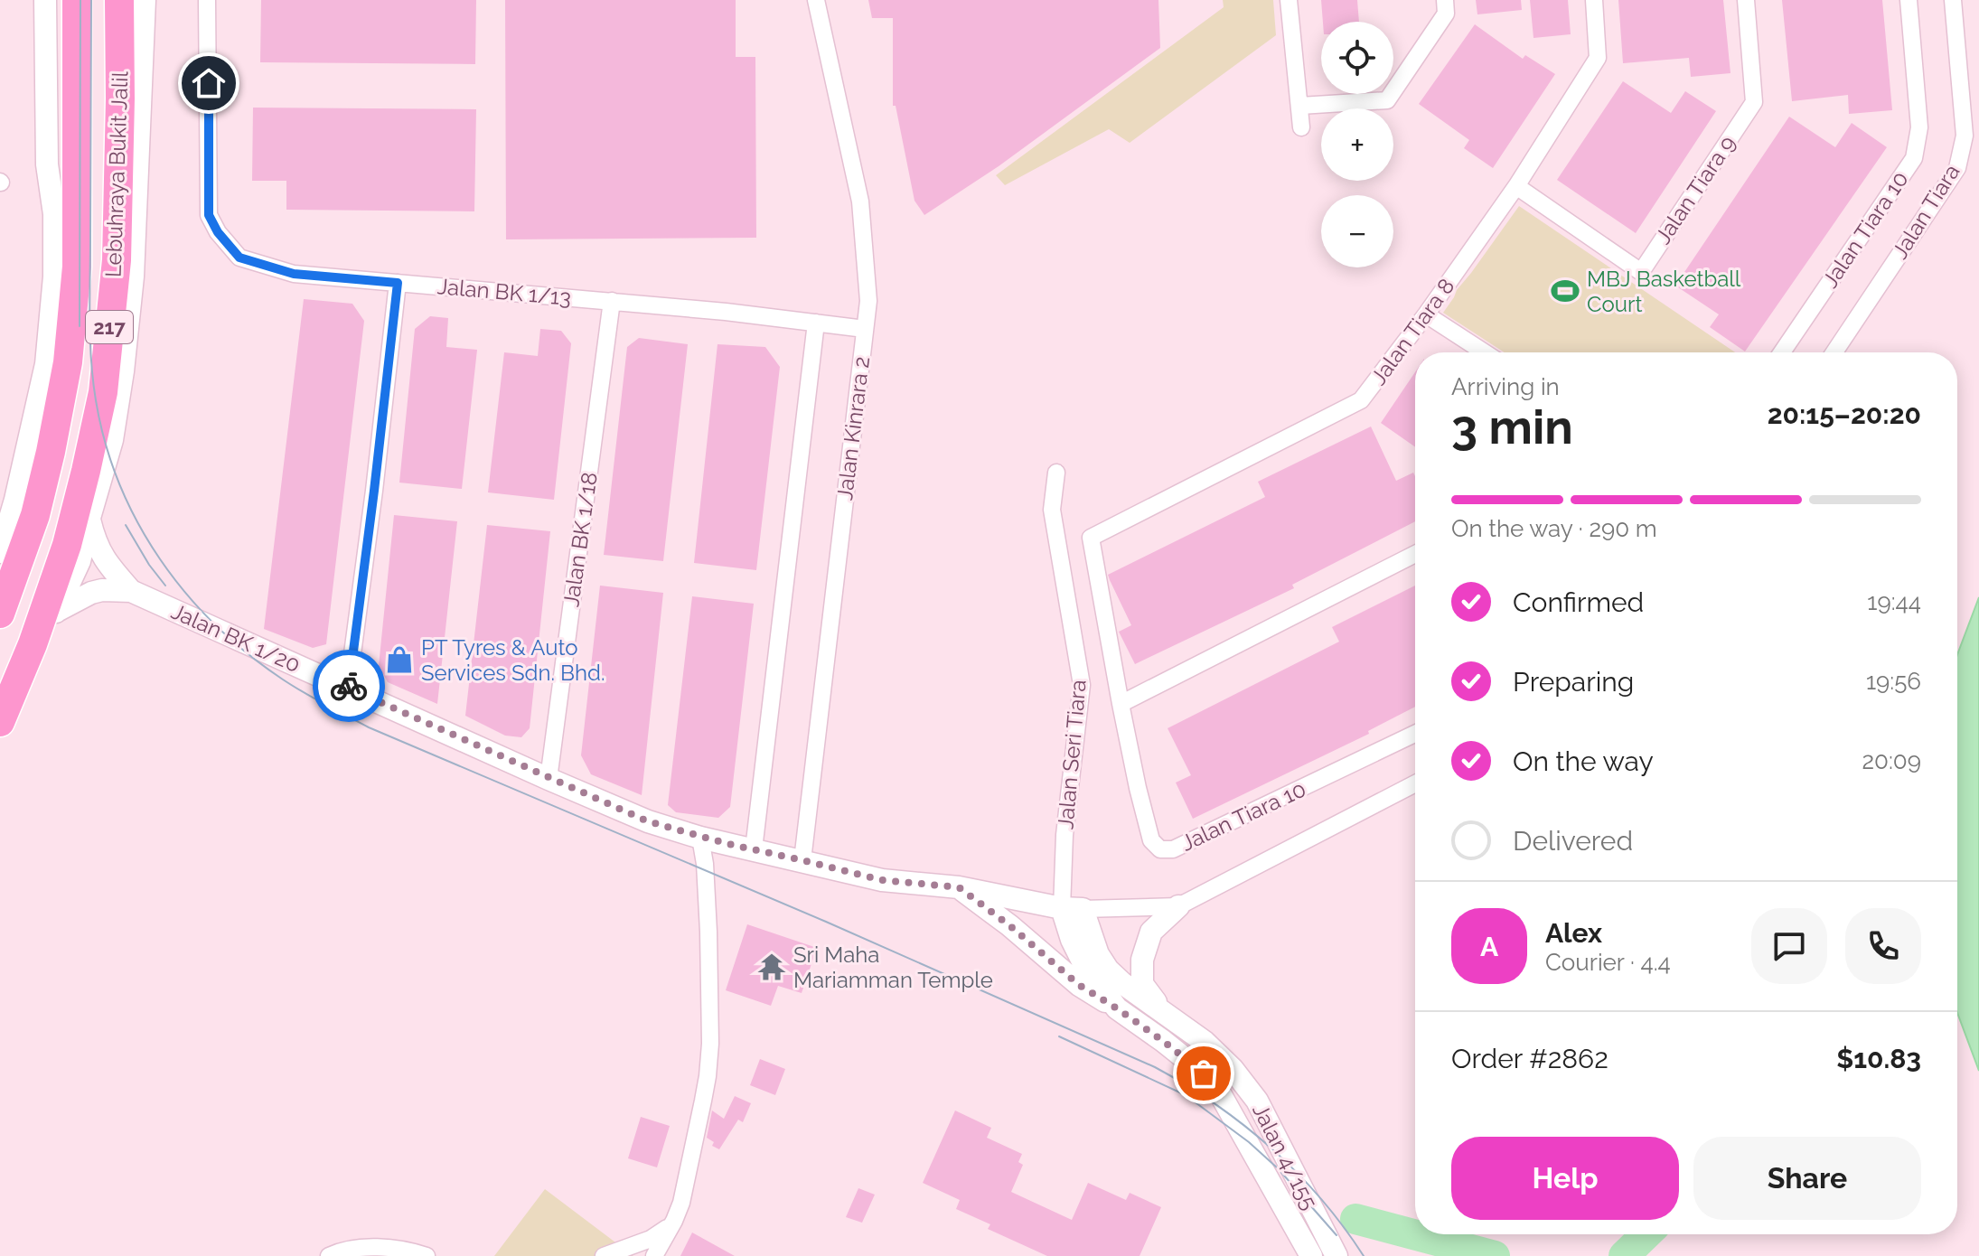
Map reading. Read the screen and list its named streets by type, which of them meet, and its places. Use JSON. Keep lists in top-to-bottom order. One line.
{"streets":{"highway":["Lebuhraya Bukit Jalil","217"],"street":["Jalan Tiara 9","Jalan Tiara","Jalan Tiara 10","Jalan BK 1/13","Jalan Tiara 8","Jalan Kinrara 2","Jalan BK 1/18","Jalan BK 1/20","Jalan Seri Tiara","Jalan 4/155"]},"crossings":[["Jalan Tiara 9","Jalan Tiara 8"],["Jalan Tiara 10","Jalan Tiara 8"],["Jalan BK 1/13","Jalan Kinrara 2"],["Jalan BK 1/13","Jalan BK 1/18"],["Jalan Kinrara 2","Jalan BK 1/20"],["Jalan BK 1/18","Jalan BK 1/20"],["Jalan BK 1/20","Jalan Seri Tiara"],["Jalan BK 1/20","Jalan 4/155"],["Jalan Seri Tiara","Jalan 4/155"]],"places":{"sports":["MBJ Basketball Court"],"shop":["PT Tyres & Auto Services Sdn. Bhd."],"temple":["Sri Maha Mariamman Temple"]},"page":{"map_buttons":["+","−"],"heading":["3 min","Arriving in","20:15–20:20"],"panel":["Alex","Courier · 4.4","Order #2862","$10.83"],"bar":"On the way · 290 m","list":[["Confirmed","19:44"],["Preparing","19:56"],["On the way","20:09"],"Delivered"],"round":"A","buttons":["Help","Share"]}}
